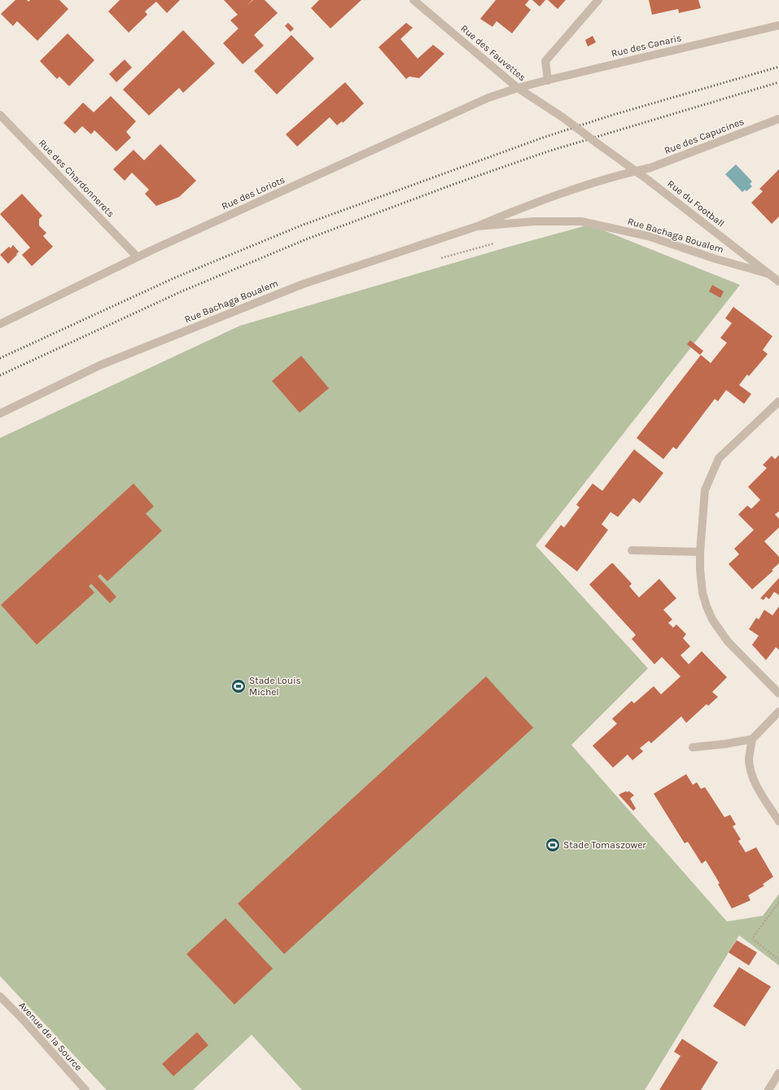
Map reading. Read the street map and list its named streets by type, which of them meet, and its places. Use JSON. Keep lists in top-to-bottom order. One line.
{"streets":{"street":["Rue des Canaris","Rue des Fauvettes","Rue des Capucines","Rue des Chardonnerets","Rue des Loriots","Rue du Football","Rue Bachaga Boualem","Avenue de la Source"]},"crossings":[["Rue des Canaris","Rue des Fauvettes"],["Rue des Canaris","Rue des Loriots"],["Rue des Fauvettes","Rue des Loriots"],["Rue des Fauvettes","Rue du Football"],["Rue des Capucines","Rue du Football"],["Rue des Capucines","Rue Bachaga Boualem"],["Rue des Chardonnerets","Rue des Loriots"],["Rue du Football","Rue Bachaga Boualem"]],"places":{"sports":["Stade Louis Michel","Stade Tomaszower"]}}
